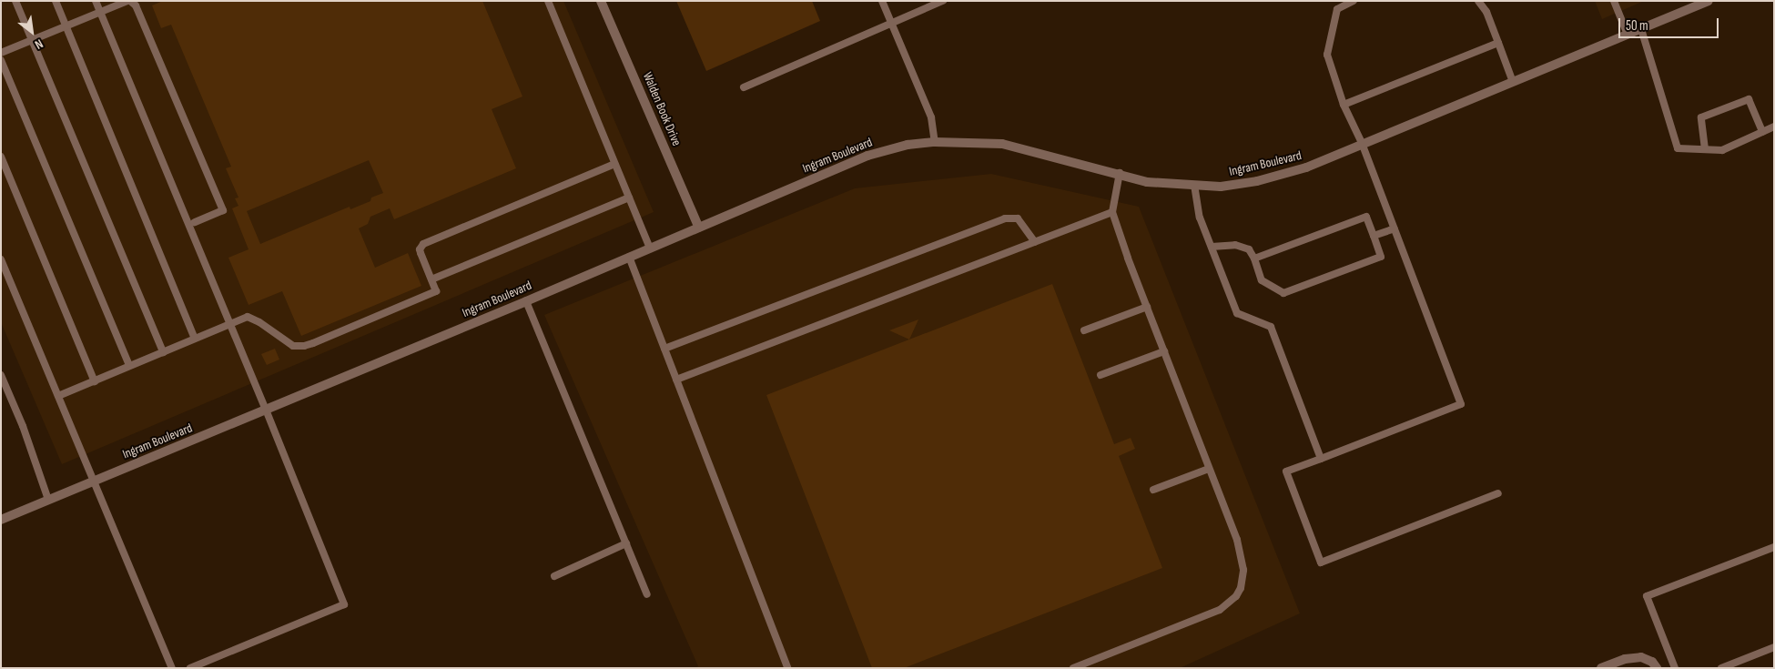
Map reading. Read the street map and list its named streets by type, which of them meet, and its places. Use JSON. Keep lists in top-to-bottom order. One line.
{"streets":{"street":["Walden Book Drive","Ingram Boulevard"]},"crossings":[["Walden Book Drive","Ingram Boulevard"]],"scale_bar":"50 m","north":"bottom right"}
